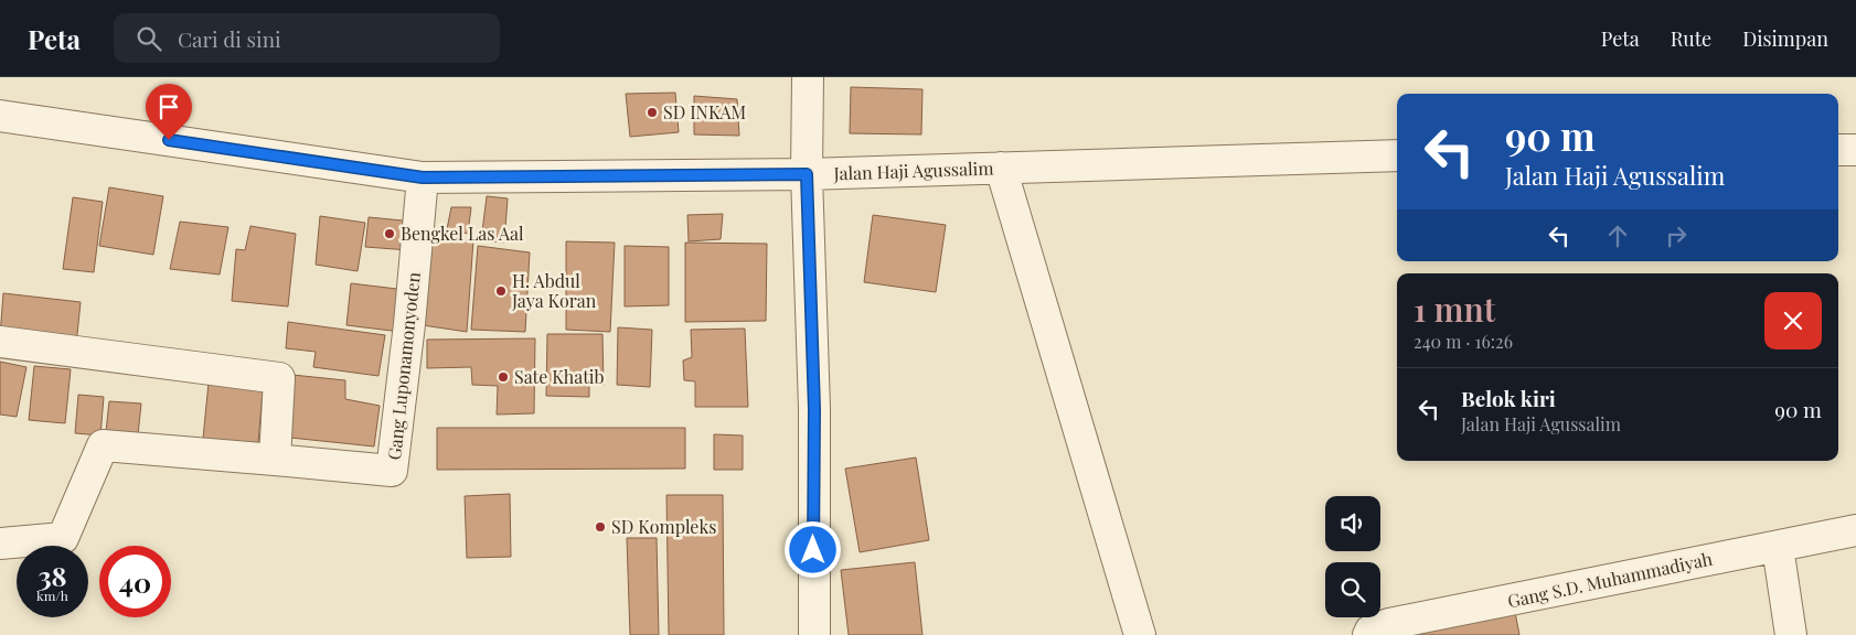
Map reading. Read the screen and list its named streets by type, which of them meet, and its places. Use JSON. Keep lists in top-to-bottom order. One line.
{"streets":{"street":["Jalan Haji Agussalim","Gang Luponamonyoden","Gang S.D. Muhammadiyah"]},"crossings":[["Jalan Haji Agussalim","Gang Luponamonyoden"]],"places":["SD INKAM","Bengkel Las Aal","H. Abdul Jaya Koran","Sate Khatib","SD Kompleks"],"page":{"header":"Peta","search":"Cari di sini","nav":["Peta","Rute","Disimpan"],"turn":["90 m","Jalan Haji Agussalim"],"heading":["1 mnt","240 m · 16:26"],"list":[{"name":"Belok kiri","note":"Jalan Haji Agussalim","value":"90 m"}],"speed":"38 km/h","limit":"40"}}
